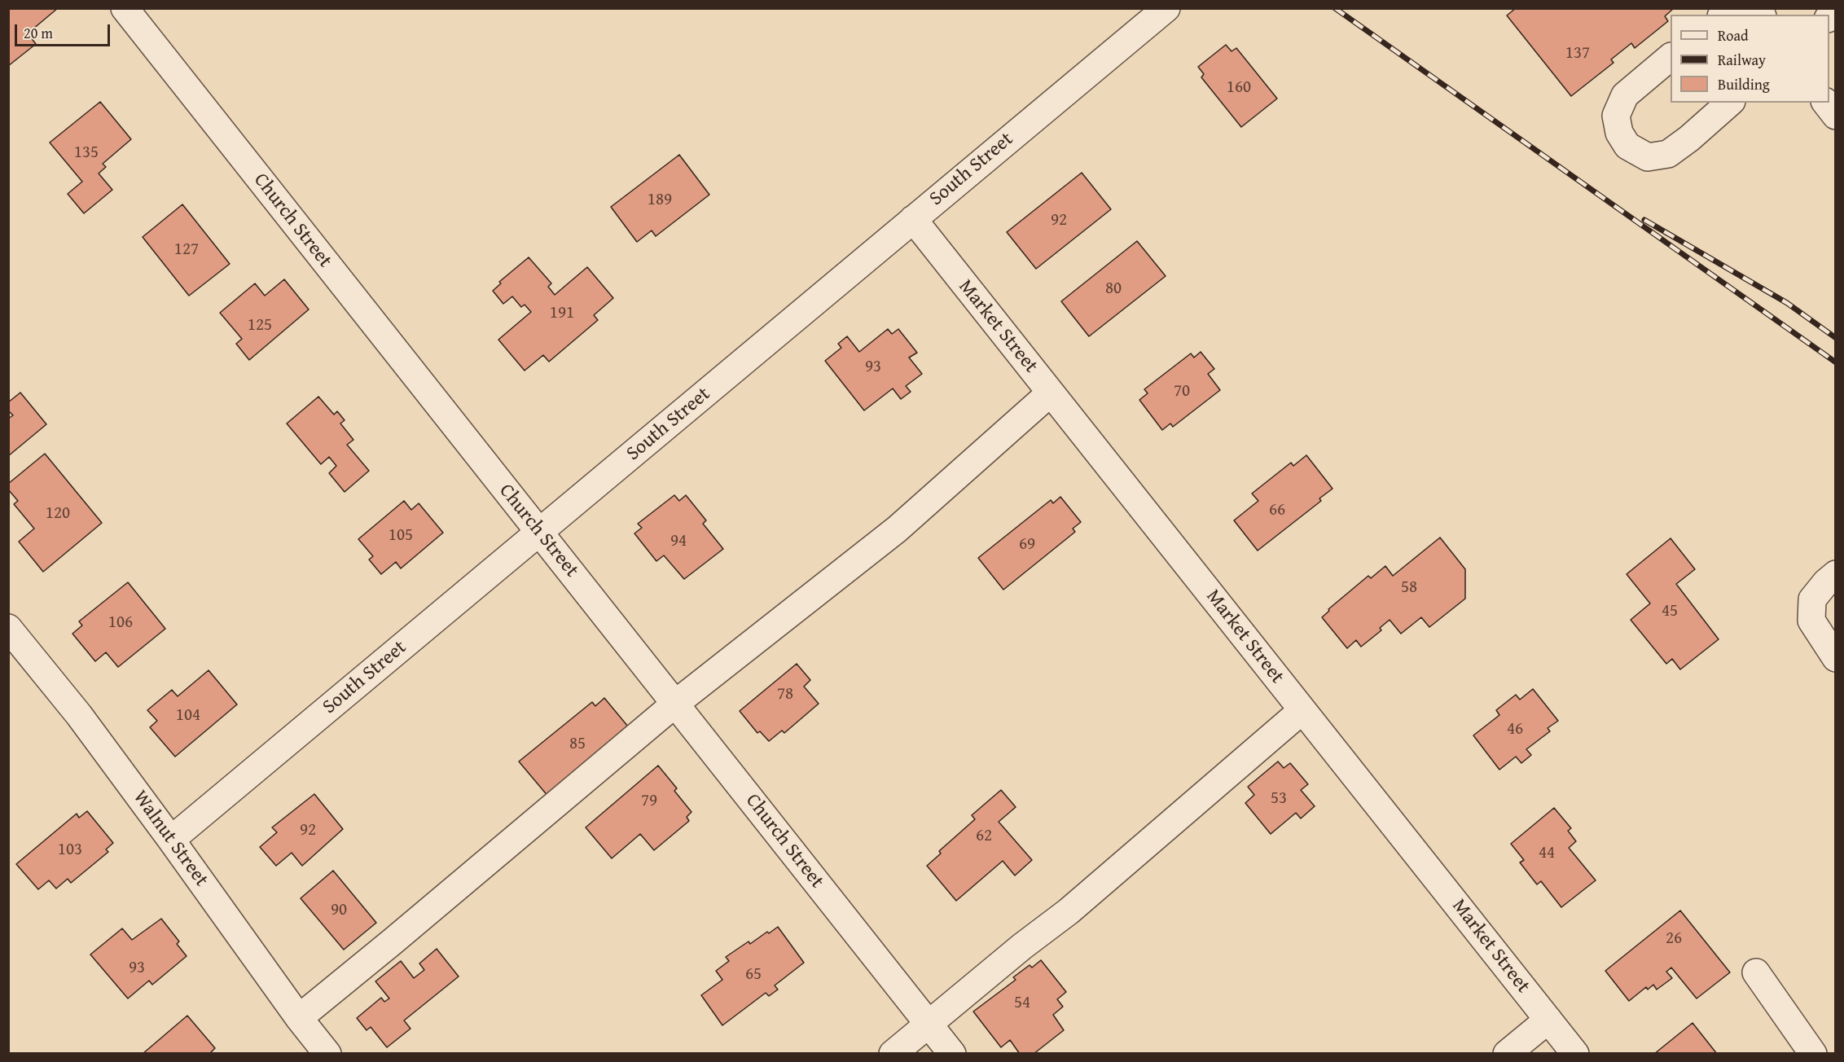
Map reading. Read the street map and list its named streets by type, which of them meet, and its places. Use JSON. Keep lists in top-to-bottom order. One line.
{"streets":{"street":["South Street","Church Street","Market Street","Walnut Street"]},"crossings":[["South Street","Church Street"],["South Street","Market Street"],["South Street","Walnut Street"]],"house_numbers":["137","160","135","189","92","127","80","191","125","93","70","66","120","105","94","69","58","45","106","78","104","46","85","53","79","92","62","103","44","90","26","93","65","54"],"legend":["Road","Railway","Building"],"scale_bar":"20 m"}
